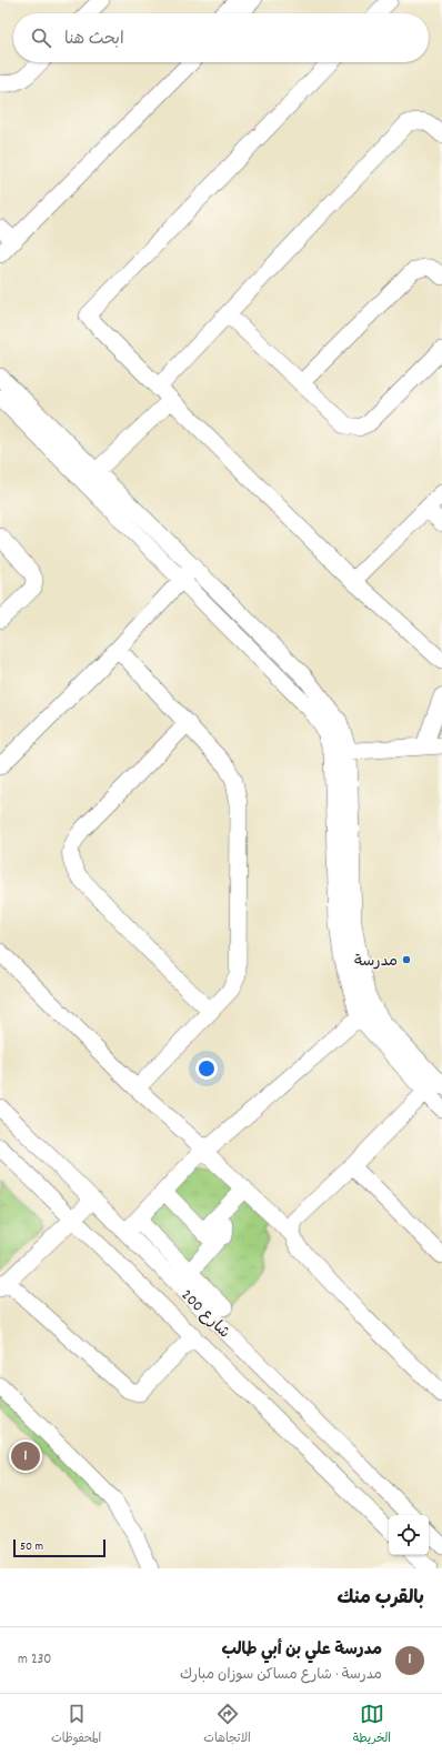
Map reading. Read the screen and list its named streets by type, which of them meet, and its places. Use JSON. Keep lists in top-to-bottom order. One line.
{"streets":{"street":["شارع 200"]},"places":["مدرسة"],"scale_bar":"50 m","page":{"search":"ابحث هنا","pins":"1","scale":"50 m","heading":"بالقرب منك","list":[{"mark":"1","name":"مدرسة علي بن أبي طالب","note":"مدرسة · شارع مساكن سوزان مبارك","value":"230 m"}],"nav":["الخريطة","الاتجاهات","المحفوظات"]}}
